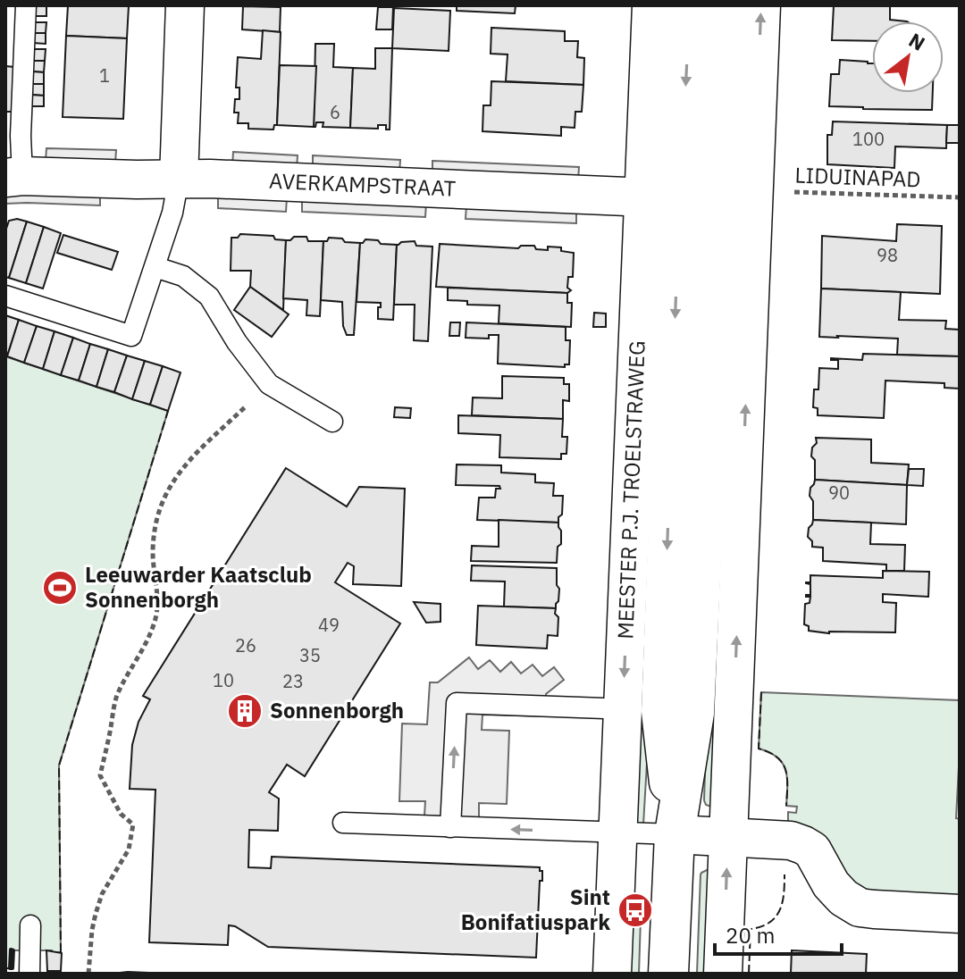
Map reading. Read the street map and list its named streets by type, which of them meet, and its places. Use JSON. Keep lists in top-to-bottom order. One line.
{"streets":{"main road":["MEESTER P.J. TROELSTRAWEG"],"street":["AVERKAMPSTRAAT"],"path":["LIDUINAPAD"]},"crossings":[["LIDUINAPAD","AVERKAMPSTRAAT"],["LIDUINAPAD","MEESTER P.J. TROELSTRAWEG"],["AVERKAMPSTRAAT","MEESTER P.J. TROELSTRAWEG"]],"places":{"sports":["Leeuwarder Kaatsclub Sonnenborgh"],"building":["Sonnenborgh"],"bus stop":["Sint Bonifatiuspark"]},"house_numbers":["1","6","100","98","90","49","26","35","10","23"],"scale_bar":"20 m","north":"top right"}
